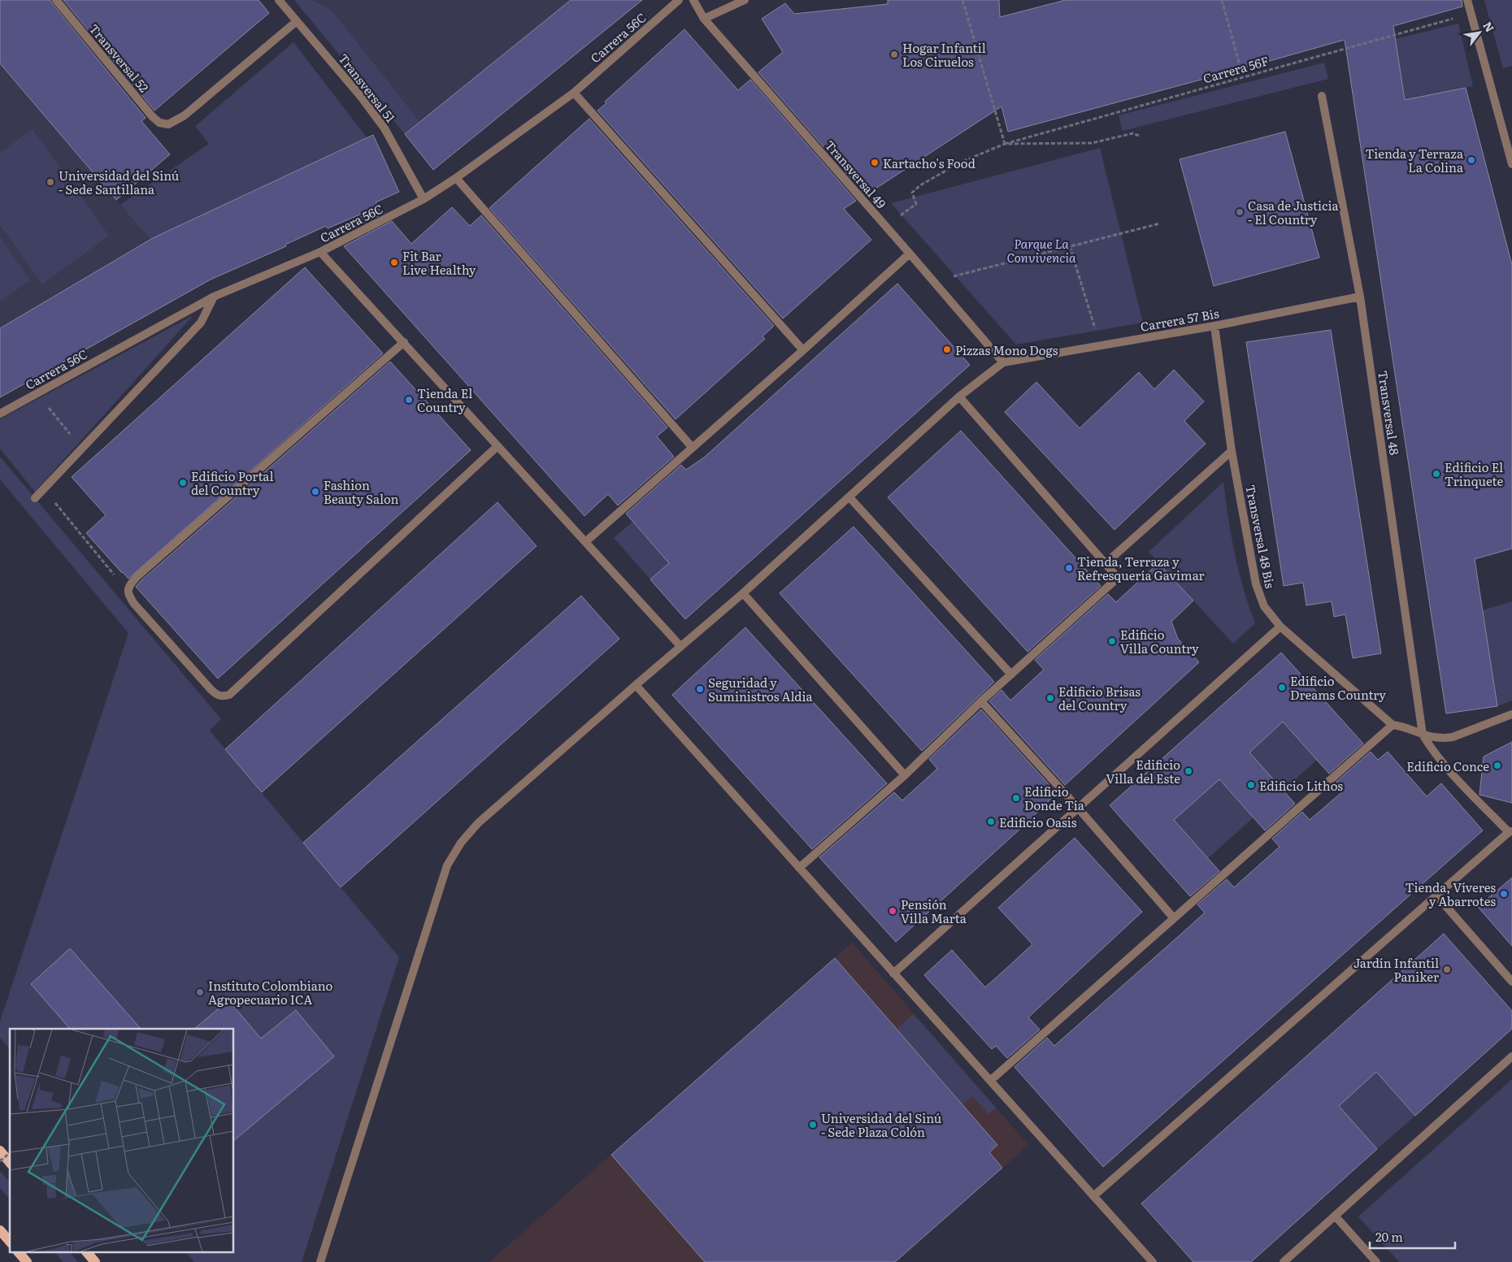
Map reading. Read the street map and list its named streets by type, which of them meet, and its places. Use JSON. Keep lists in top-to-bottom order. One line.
{"streets":{"street":["Carrera 56C","Transversal 52","Transversal 51","Transversal 49","Carrera 57 Bis","Transversal 48","Transversal 48 Bis"],"path":["Carrera 56F"]},"crossings":[["Carrera 56C","Transversal 51"],["Transversal 52","Transversal 51"],["Carrera 56F","Transversal 49"],["Transversal 49","Carrera 57 Bis"],["Carrera 57 Bis","Transversal 48"],["Carrera 57 Bis","Transversal 48 Bis"],["Transversal 48","Transversal 48 Bis"]],"parks":["Parque La Convivencia"],"places":["Hogar Infantil Los Ciruelos","Tienda y Terraza La Colina","Kartacho's Food","Universidad del Sinú - Sede Santillana","Casa de Justicia - El Country","Fit Bar Live Healthy","Pizzas Mono Dogs","Tienda El Country","Edificio El Trinquete","Edificio Portal del Country","Fashion Beauty Salon","Tienda, Terraza y Refresquería Gavimar","Edificio Villa Country","Edificio Dreams Country","Seguridad y Suministros Aldia","Edificio Brisas del Country","Edificio Conce","Edificio Villa del Este","Edificio Lithos","Edificio Donde Tía","Edificio Oasis","Tienda, Víveres y Abarrotes","Pensión Villa Marta","Jardín Infantil Paniker","Instituto Colombiano Agropecuario ICA","Universidad del Sinú - Sede Plaza Colón"],"scale_bar":"20 m","north":"top right"}
